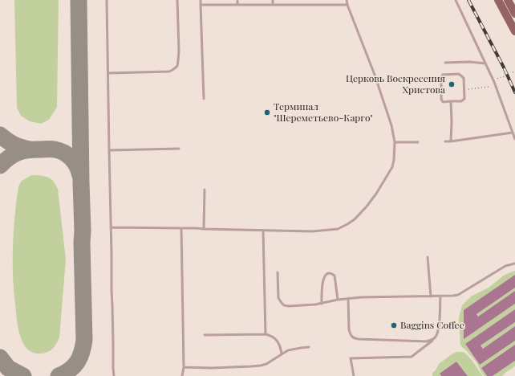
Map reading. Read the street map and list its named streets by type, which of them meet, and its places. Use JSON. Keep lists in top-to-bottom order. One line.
{"places":["Церковь Воскресения Христова","Терминал \"Шереметьево-Карго\"","Baggins Coffee"]}
